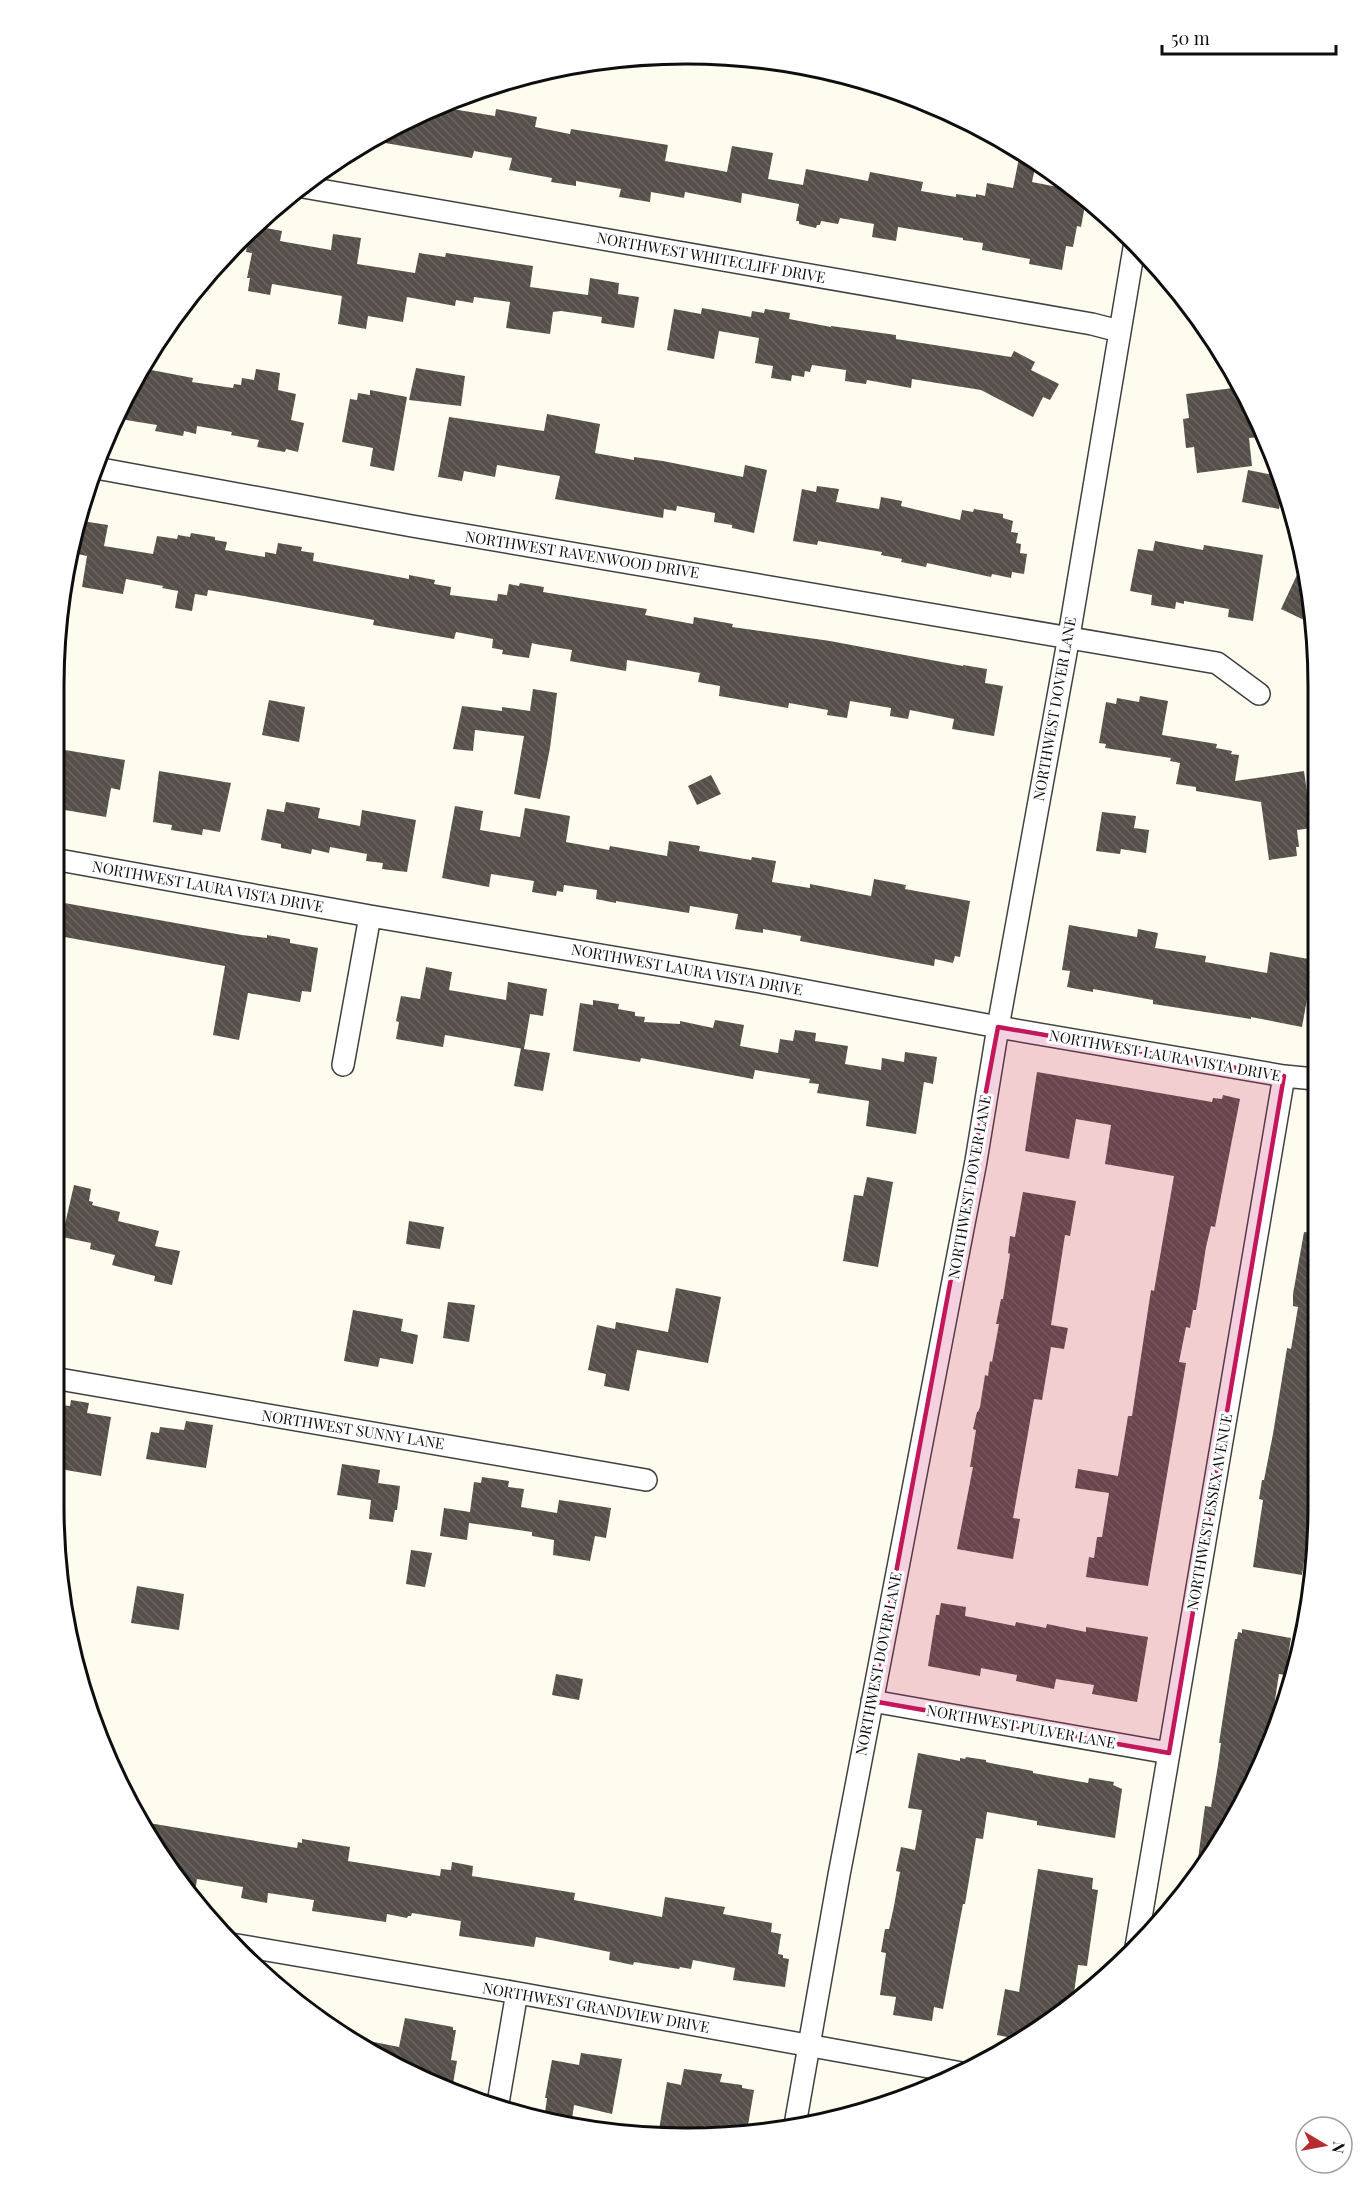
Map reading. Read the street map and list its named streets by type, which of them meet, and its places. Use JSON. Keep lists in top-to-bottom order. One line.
{"streets":{"street":["NORTHWEST WHITECLIFF DRIVE","NORTHWEST RAVENWOOD DRIVE","NORTHWEST DOVER LANE","NORTHWEST LAURA VISTA DRIVE","NORTHWEST SUNNY LANE","NORTHWEST ESSEX AVENUE","NORTHWEST PULVER LANE","NORTHWEST GRANDVIEW DRIVE"]},"crossings":[["NORTHWEST WHITECLIFF DRIVE","NORTHWEST DOVER LANE"],["NORTHWEST RAVENWOOD DRIVE","NORTHWEST DOVER LANE"],["NORTHWEST DOVER LANE","NORTHWEST LAURA VISTA DRIVE"],["NORTHWEST DOVER LANE","NORTHWEST PULVER LANE"],["NORTHWEST DOVER LANE","NORTHWEST GRANDVIEW DRIVE"],["NORTHWEST LAURA VISTA DRIVE","NORTHWEST ESSEX AVENUE"],["NORTHWEST ESSEX AVENUE","NORTHWEST PULVER LANE"]],"scale_bar":"50 m","north":"right"}
